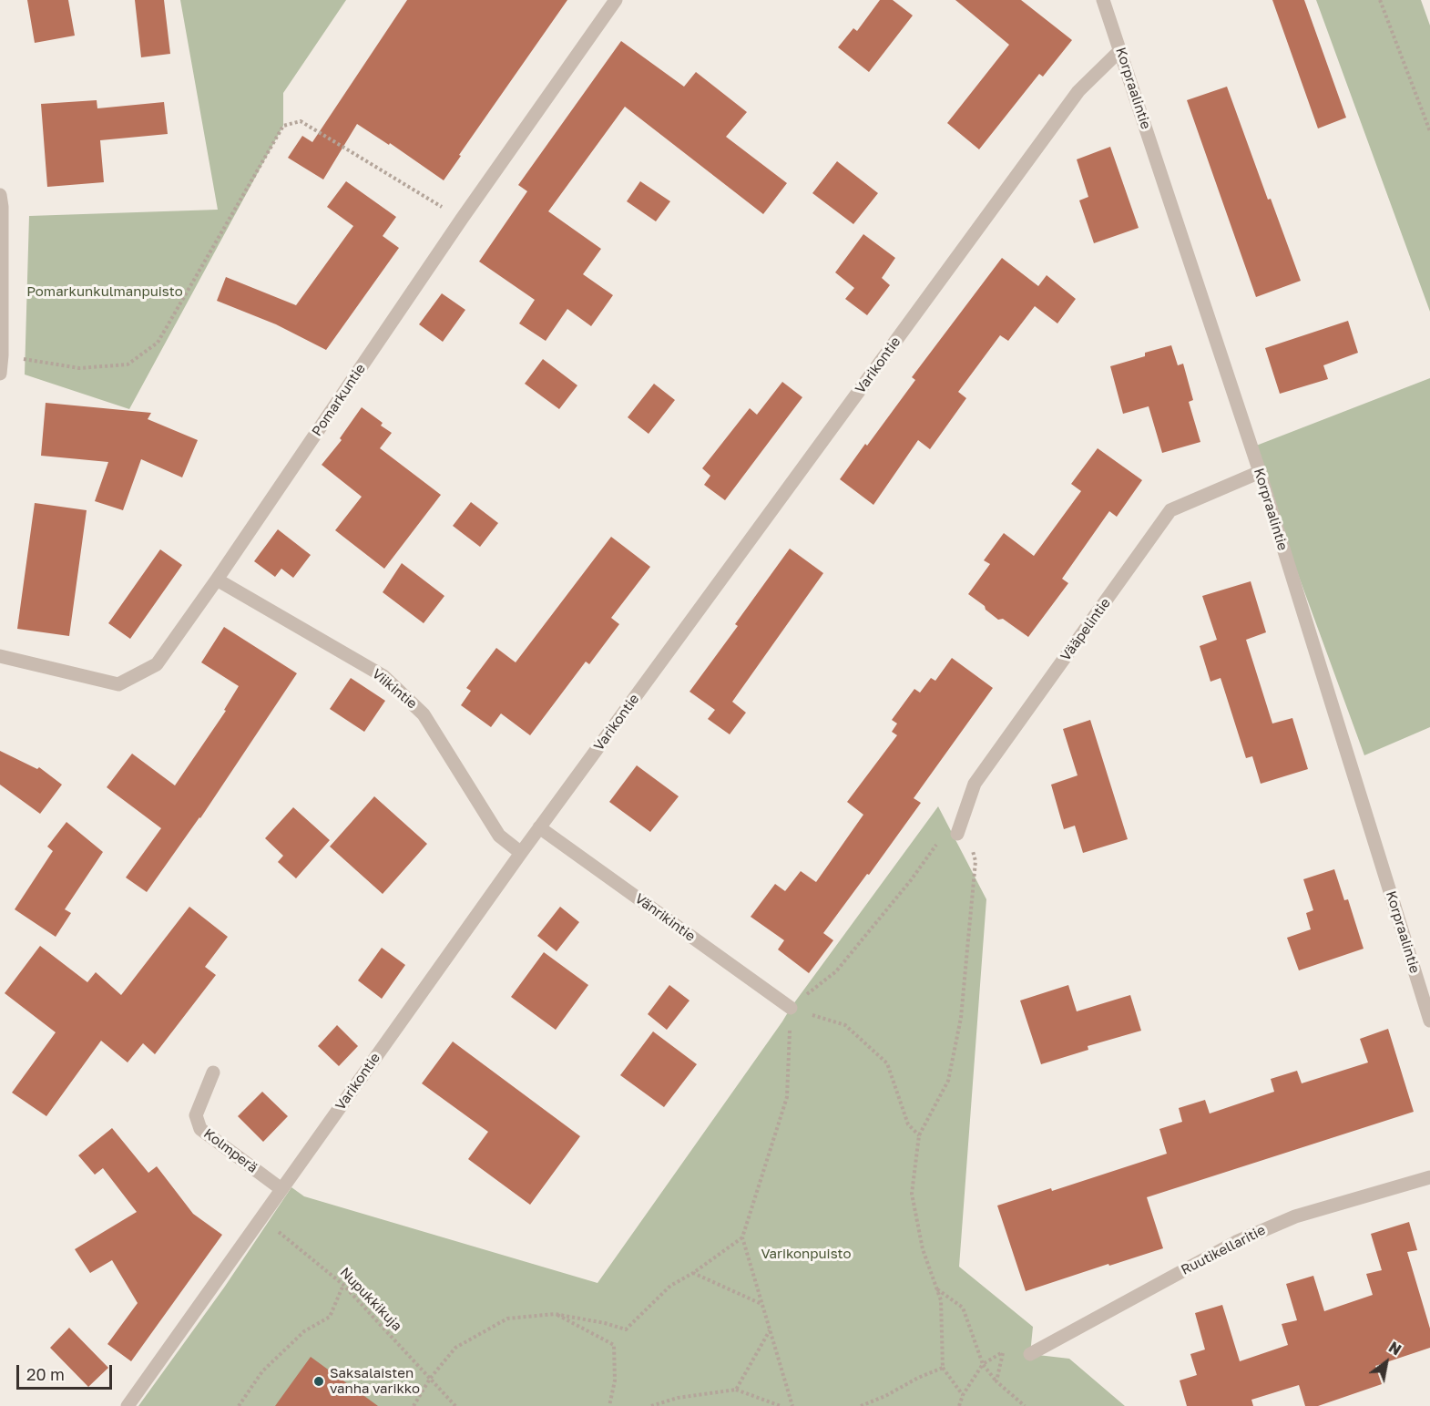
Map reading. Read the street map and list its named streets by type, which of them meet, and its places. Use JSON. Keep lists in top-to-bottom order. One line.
{"streets":{"street":["Korpraalintie","Varikontie","Pomarkuntie","Vääpelintie","Viikintie","Vänrikintie","Kolmperä","Ruutikellaritie"],"path":["Nupukkikuja"]},"crossings":[["Korpraalintie","Varikontie"],["Korpraalintie","Vääpelintie"],["Varikontie","Viikintie"],["Varikontie","Vänrikintie"],["Varikontie","Kolmperä"],["Varikontie","Nupukkikuja"],["Pomarkuntie","Viikintie"]],"parks":["Pomarkunkulmanpuisto","Varikonpuisto"],"places":["Saksalaisten vanha varikko"],"scale_bar":"20 m","north":"top right"}
